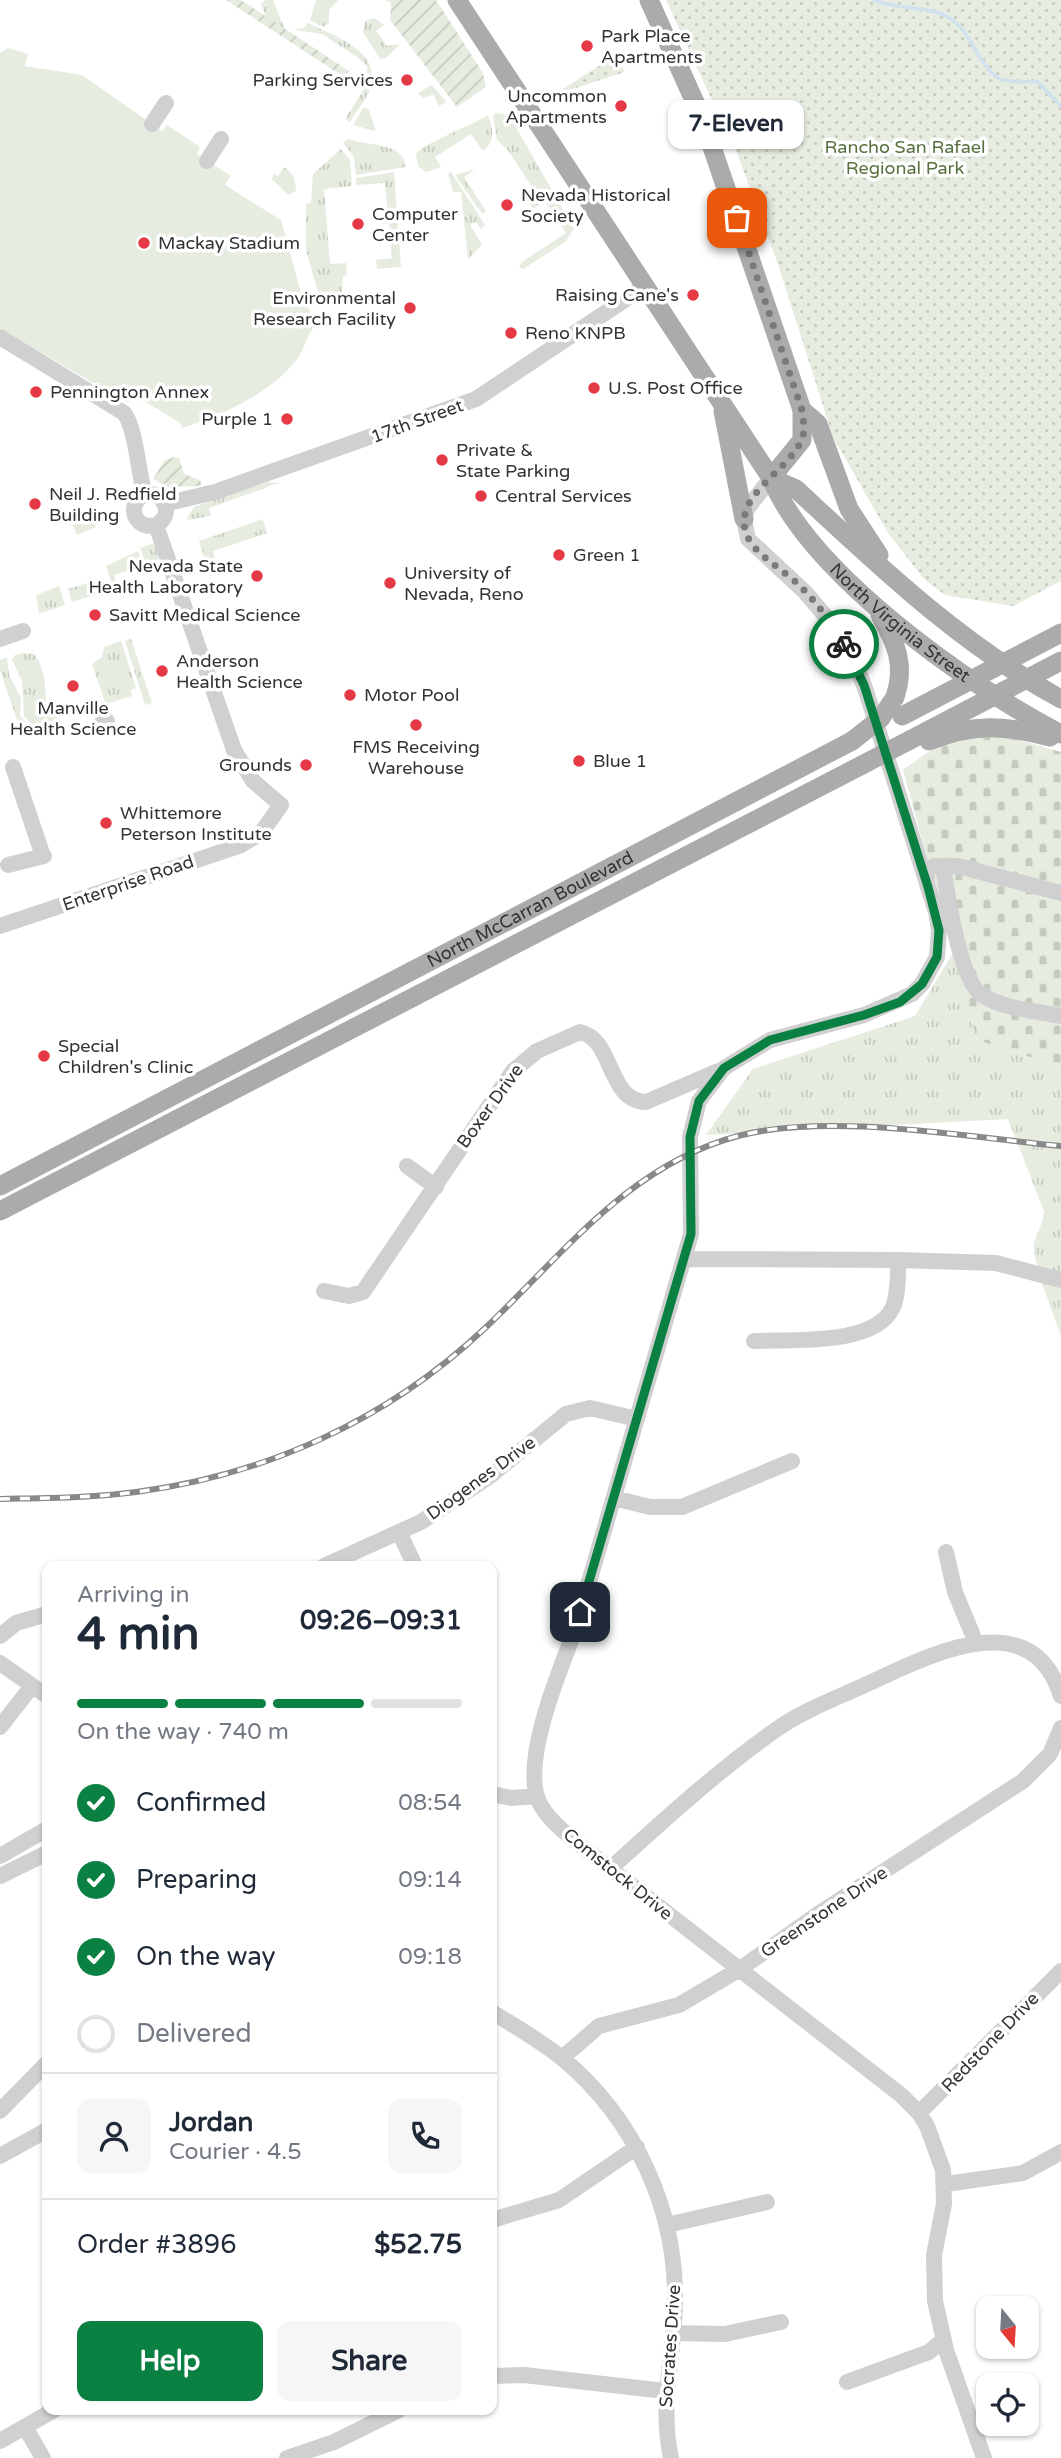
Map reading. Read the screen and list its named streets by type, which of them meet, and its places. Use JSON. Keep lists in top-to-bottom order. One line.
{"streets":{"main road":["North Virginia Street","North McCarran Boulevard"],"street":["17th Street","Enterprise Road","Boxer Drive","Diogenes Drive","Comstock Drive","Greenstone Drive","Redstone Drive","Socrates Drive"]},"crossings":[["17th Street","North Virginia Street"],["17th Street","Enterprise Road"],["North Virginia Street","North McCarran Boulevard"],["Comstock Drive","Greenstone Drive"],["Comstock Drive","Redstone Drive"],["Greenstone Drive","Socrates Drive"]],"parks":["Rancho San Rafael Regional Park"],"places":["Park Place Apartments","Parking Services","Uncommon Apartments","Nevada Historical Society","7-Eleven","Computer Center","Mackay Stadium","Raising Cane's","Environmental Research Facility","Reno KNPB","U.S. Post Office","Pennington Annex","Purple 1","Private & State Parking","Central Services","Neil J. Redfield Building","Green 1","Nevada State Health Laboratory","University of Nevada, Reno","Savitt Medical Science","Anderson Health Science","Manville Health Science","Motor Pool","FMS Receiving Warehouse","Blue 1","Grounds","Whittemore Peterson Institute","Special Children's Clinic"],"north":"bottom","page":{"bubble":"7-Eleven","heading":["4 min","Arriving in","09:26–09:31"],"panel":["Jordan","Courier · 4.5","Order #3896","$52.75"],"bar":"On the way · 740 m","list":[["Confirmed","08:54"],["Preparing","09:14"],["On the way","09:18"],"Delivered"],"buttons":["Help","Share"]}}
